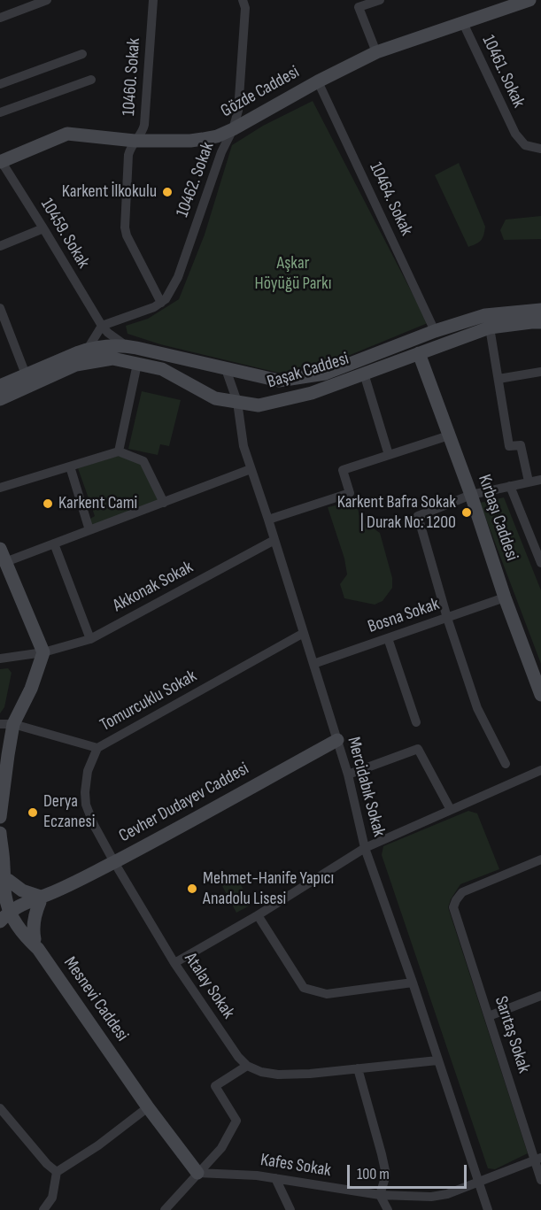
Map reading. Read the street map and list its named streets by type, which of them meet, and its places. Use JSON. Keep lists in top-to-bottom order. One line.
{"streets":{"street":["10461. Sokak","10460. Sokak","Gözde Caddesi","10462. Sokak","10464. Sokak","10459. Sokak","Başak Caddesi","Kırbaşı Caddesi","Akkonak Sokak","Bosna Sokak","Tomurcuklu Sokak","Mercidabık Sokak","Cevher Dudayev Caddesi","Atalay Sokak","Mesnevi Caddesi","Sarıtaş Sokak","Kafes Sokak"]},"crossings":[["10461. Sokak","Gözde Caddesi"],["10460. Sokak","Gözde Caddesi"],["10460. Sokak","10462. Sokak"],["Gözde Caddesi","10462. Sokak"],["Gözde Caddesi","10464. Sokak"],["Gözde Caddesi","10459. Sokak"],["10464. Sokak","Başak Caddesi"],["10459. Sokak","Başak Caddesi"],["Başak Caddesi","Kırbaşı Caddesi"],["Başak Caddesi","Mercidabık Sokak"],["Kırbaşı Caddesi","Bosna Sokak"],["Akkonak Sokak","Mercidabık Sokak"],["Bosna Sokak","Mercidabık Sokak"],["Tomurcuklu Sokak","Mercidabık Sokak"],["Tomurcuklu Sokak","Atalay Sokak"],["Mercidabık Sokak","Cevher Dudayev Caddesi"],["Mercidabık Sokak","Kafes Sokak"],["Cevher Dudayev Caddesi","Atalay Sokak"],["Cevher Dudayev Caddesi","Mesnevi Caddesi"],["Mesnevi Caddesi","Kafes Sokak"],["Sarıtaş Sokak","Kafes Sokak"]],"parks":["Aşkar Höyüğü Parkı"],"places":["Karkent İlkokulu","Karkent Cami","Karkent Bafra Sokak | Durak No: 1200","Derya Eczanesi","Mehmet-Hanife Yapıcı Anadolu Lisesi"],"scale_bar":"100 m"}
